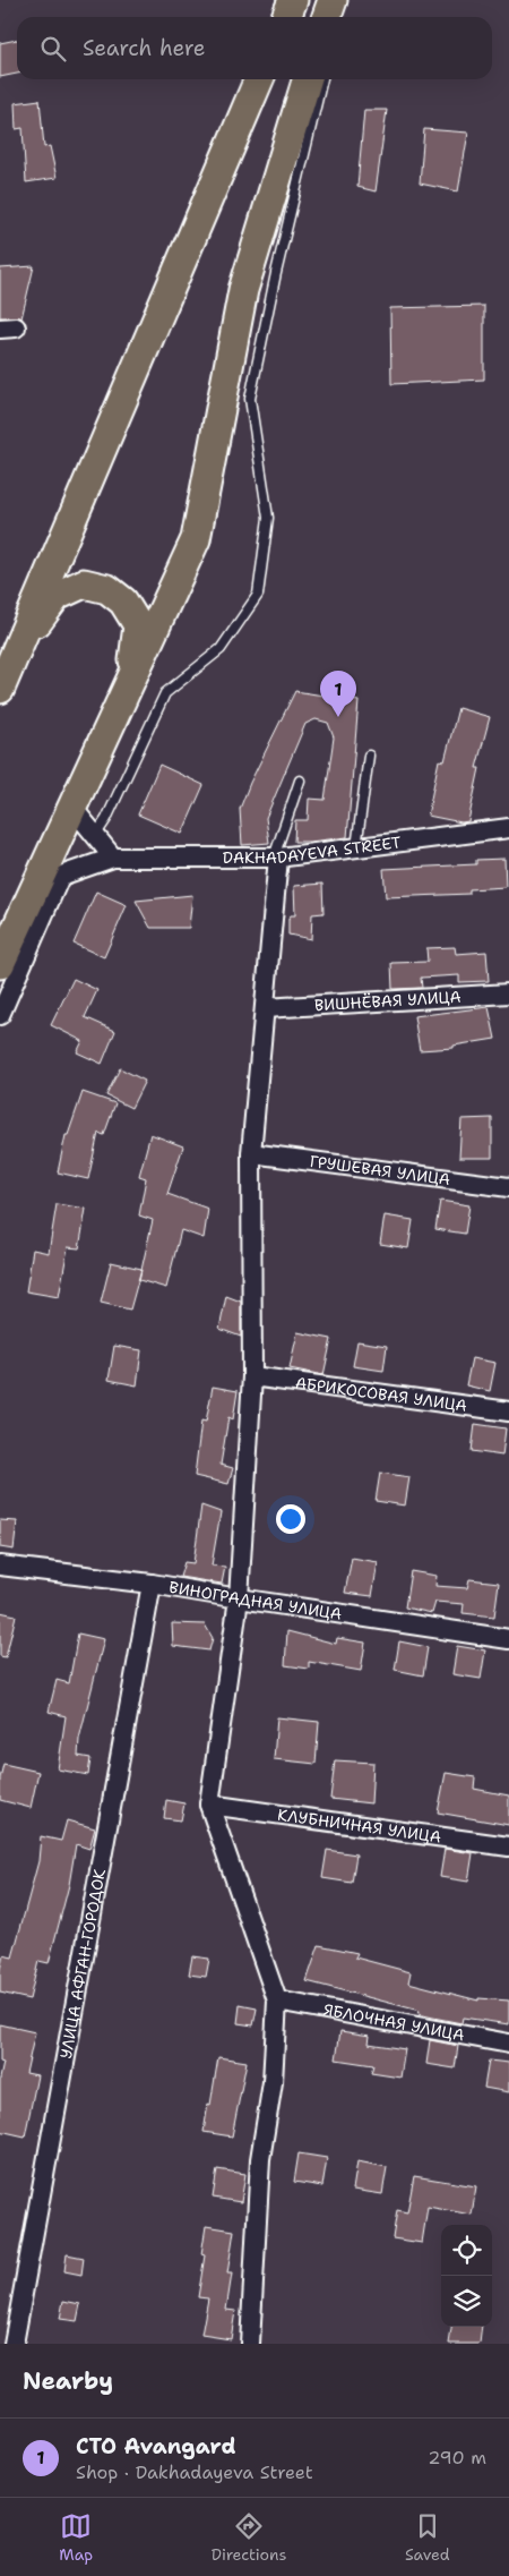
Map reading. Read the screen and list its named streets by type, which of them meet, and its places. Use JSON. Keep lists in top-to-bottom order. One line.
{"streets":{"street":["DAKHADAYEVA STREET","ВИШНЁВАЯ УЛИЦА","ГРУШЕВАЯ УЛИЦА","АБРИКОСОВАЯ УЛИЦА","ВИНОГРАДНАЯ УЛИЦА","КЛУБНИЧНАЯ УЛИЦА","УЛИЦА АФГАН-ГОРОДОК","ЯБЛОЧНАЯ УЛИЦА"]},"crossings":[["ВИНОГРАДНАЯ УЛИЦА","УЛИЦА АФГАН-ГОРОДОК"]],"page":{"search":"Search here","pins":"1","heading":"Nearby","list":[{"mark":"1","name":"СТО Avangard","note":"Shop · Dakhadayeva Street","value":"290 m"}],"nav":["Map","Directions","Saved"]}}
